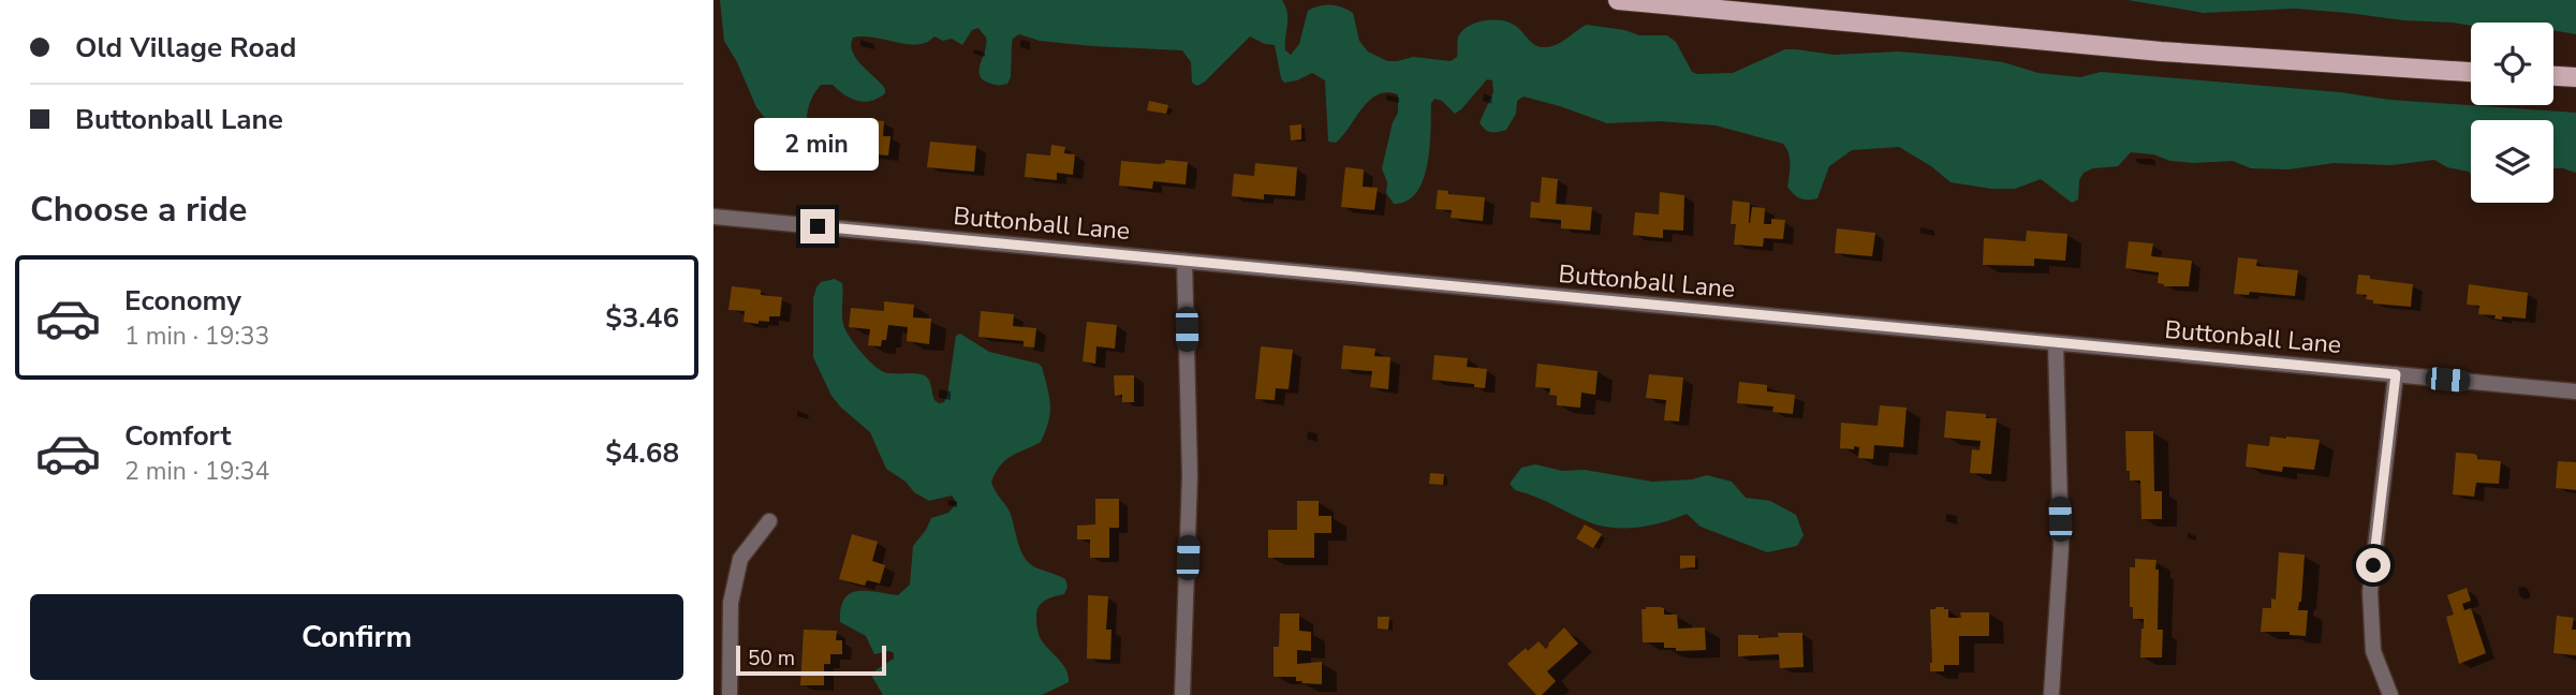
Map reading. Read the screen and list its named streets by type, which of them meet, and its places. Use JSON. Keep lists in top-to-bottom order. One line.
{"streets":{"street":["Buttonball Lane"]},"scale_bar":"50 m","page":{"banner":["Old Village Road","Buttonball Lane"],"bubble":"2 min","heading":"Choose a ride","list":[{"name":"Economy","note":"1 min · 19:33","value":"$3.46"},{"name":"Comfort","note":"2 min · 19:34","value":"$4.68"}],"buttons":"Confirm","scale":"50 m"}}
